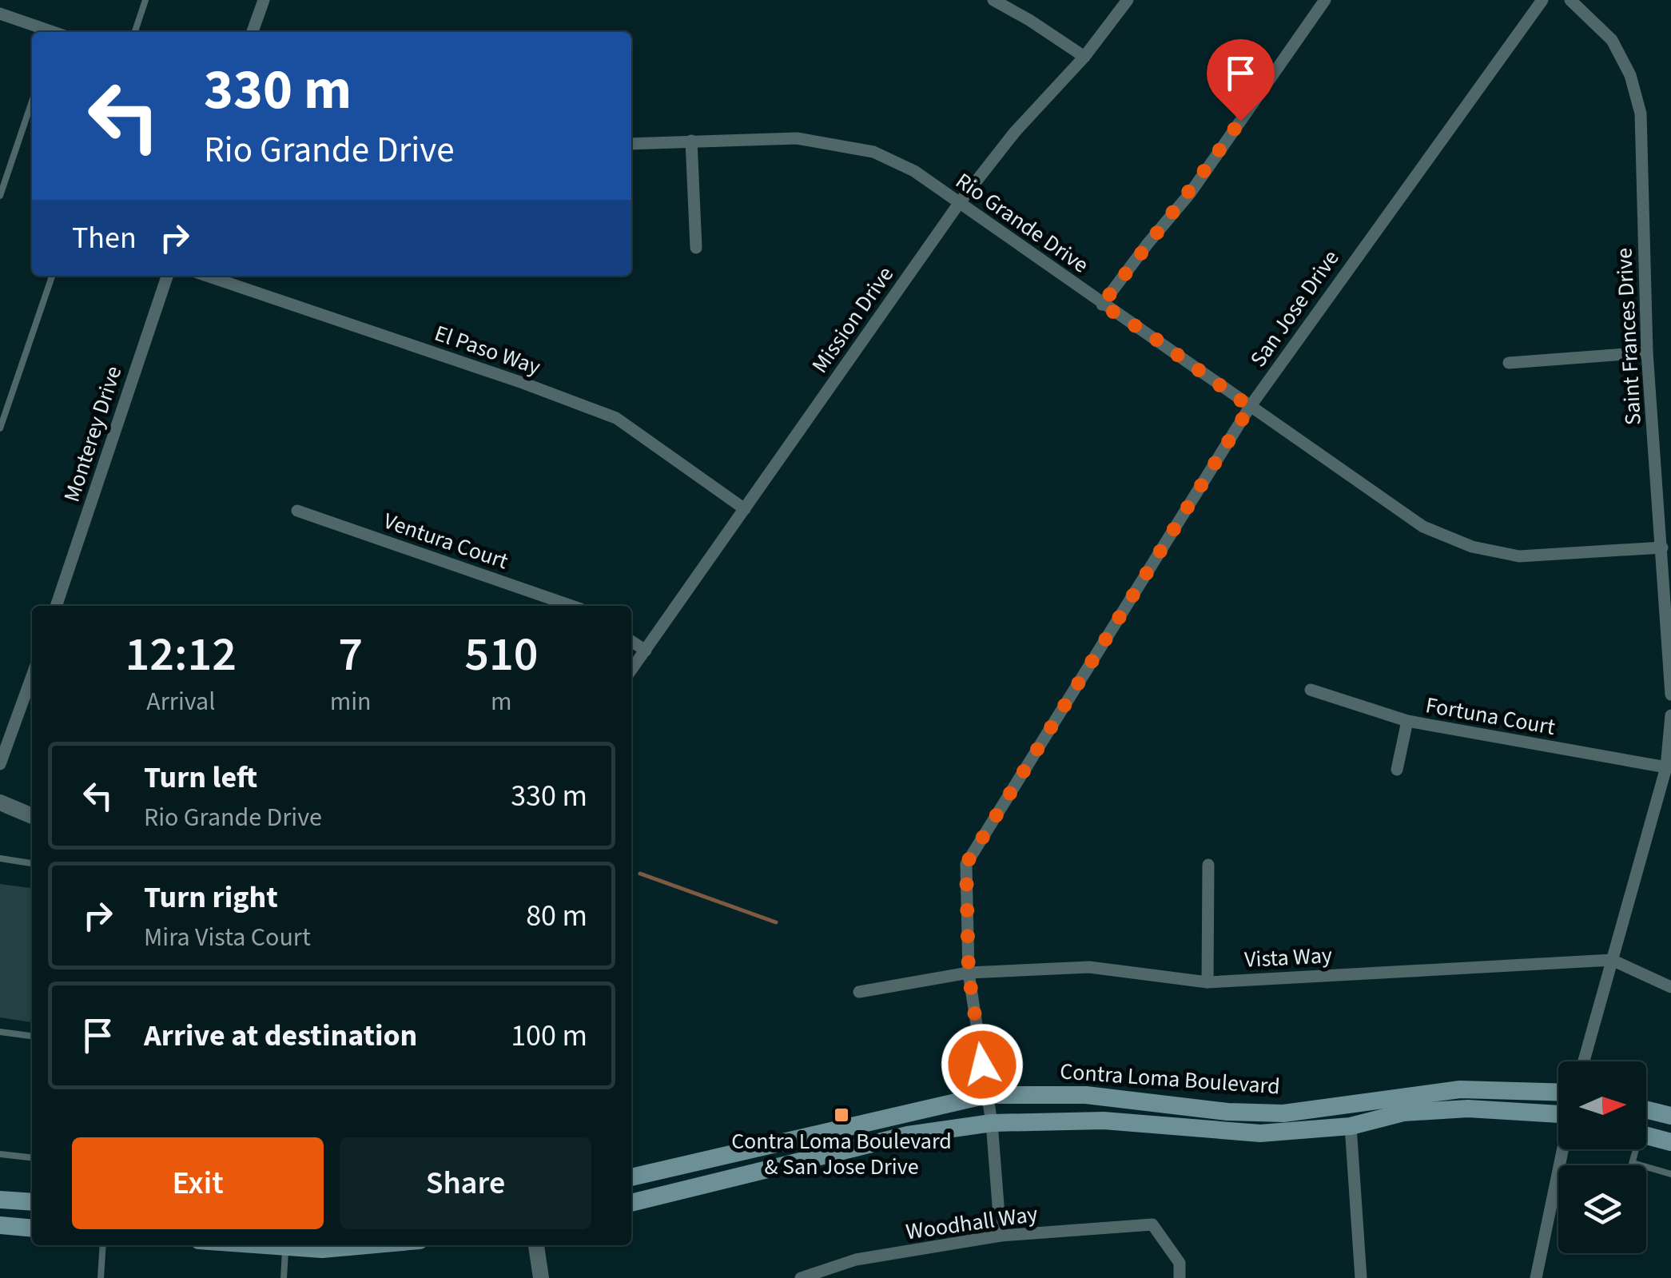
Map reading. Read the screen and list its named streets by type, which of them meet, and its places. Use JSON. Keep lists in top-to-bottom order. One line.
{"streets":{"main road":["Contra Loma Boulevard"],"street":["Rio Grande Drive","San Jose Drive","Mission Drive","Saint Frances Drive","El Paso Way","Monterey Drive","Ventura Court","Fortuna Court","Vista Way","Woodhall Way"]},"crossings":[["Rio Grande Drive","San Jose Drive"],["Rio Grande Drive","Mission Drive"],["Rio Grande Drive","Saint Frances Drive"],["San Jose Drive","Vista Way"],["San Jose Drive","Contra Loma Boulevard"],["San Jose Drive","Woodhall Way"],["Mission Drive","El Paso Way"]],"places":{"transit":["Contra Loma Boulevard & San Jose Drive"]},"north":"right","page":{"turn":["330 m","Rio Grande Drive"],"then":"Then","eta":["12:12","Arrival","7","min","510","m"],"list":[{"name":"Turn left","note":"Rio Grande Drive","value":"330 m"},{"name":"Turn right","note":"Mira Vista Court","value":"80 m"},{"name":"Arrive at destination","value":"100 m"}],"buttons":["Exit","Share"]}}
